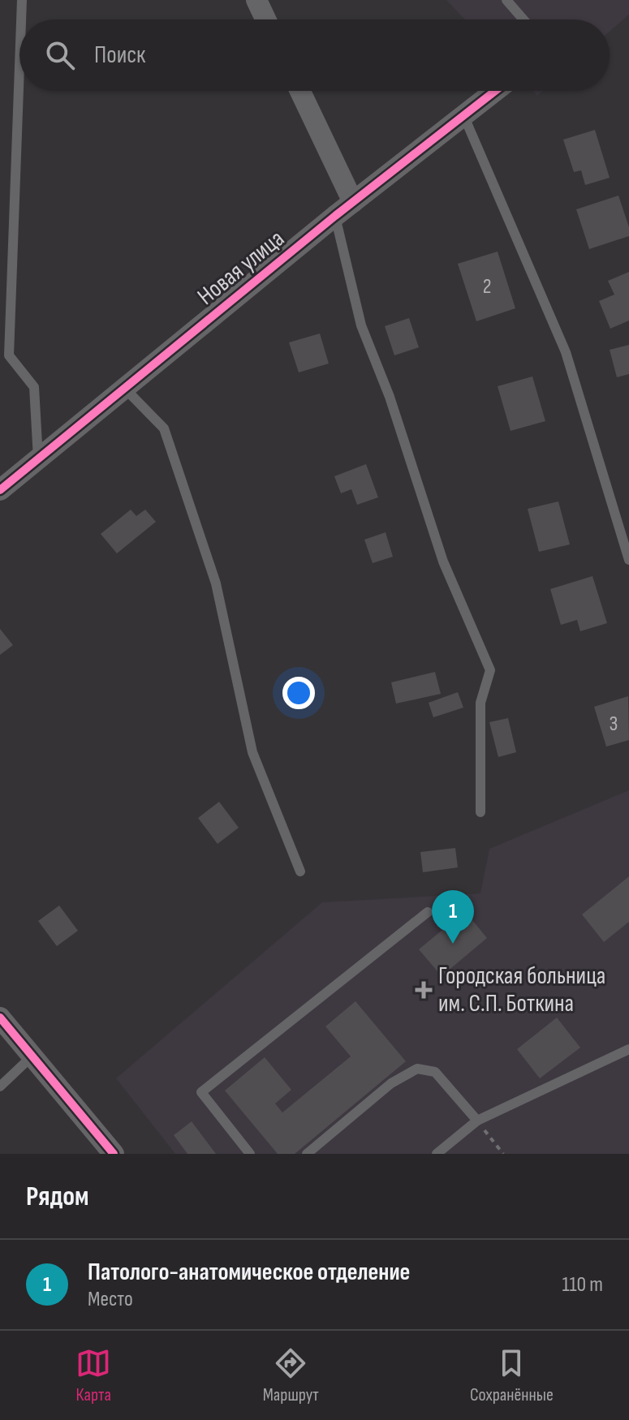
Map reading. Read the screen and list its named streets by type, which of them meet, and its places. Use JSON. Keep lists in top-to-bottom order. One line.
{"streets":{"street":["Новая улица"]},"places":{"health":["Городская больница им. С.П. Боткина"]},"house_numbers":["2","3"],"page":{"search":"Поиск","pins":"1","heading":"Рядом","list":[{"mark":"1","name":"Патолого-анатомическое отделение","note":"Место","value":"110 m"}],"nav":["Карта","Маршрут","Сохранённые"]}}
